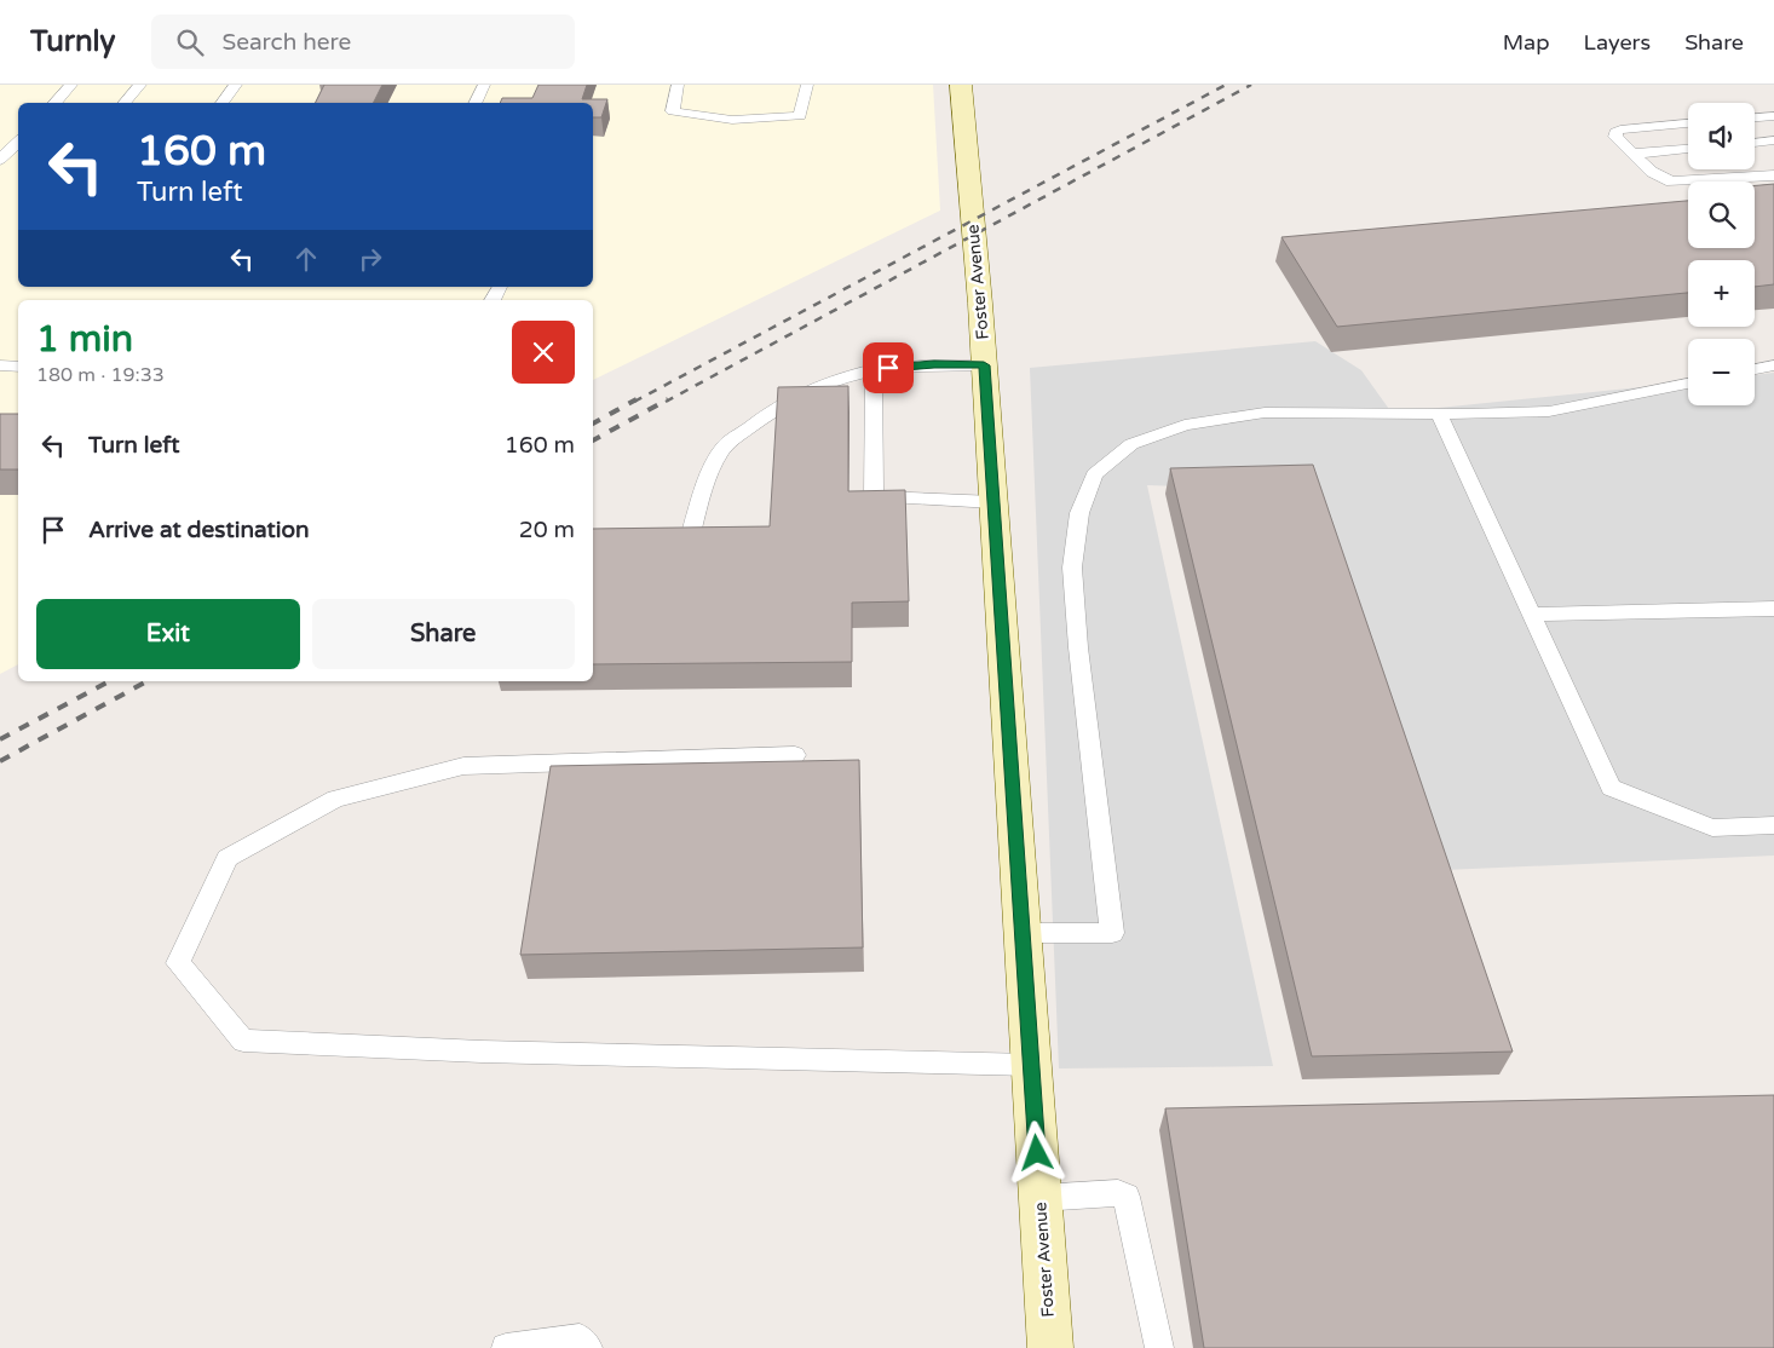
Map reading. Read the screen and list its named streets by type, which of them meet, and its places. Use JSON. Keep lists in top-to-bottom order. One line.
{"streets":{"main road":["Foster Avenue"]},"page":{"header":"Turnly","search":"Search here","nav":["Map","Layers","Share"],"map_buttons":["+","−"],"turn":["160 m","Turn left"],"heading":["1 min","180 m · 19:33"],"list":[{"name":"Turn left","value":"160 m"},{"name":"Arrive at destination","value":"20 m"}],"buttons":["Exit","Share"]}}
